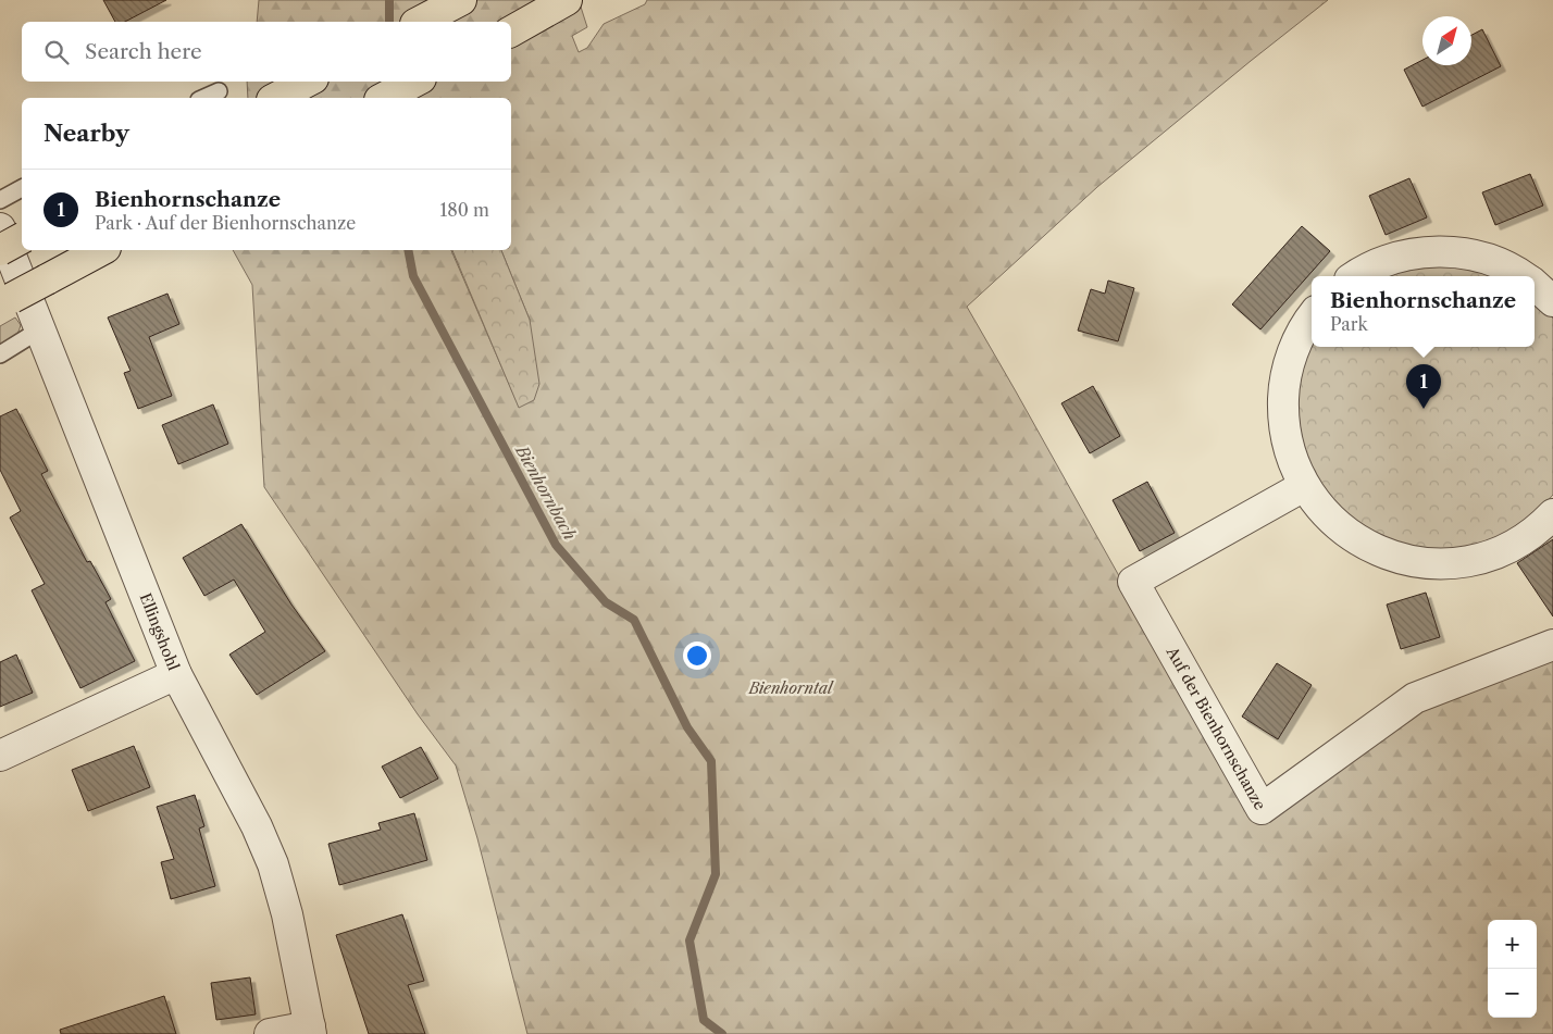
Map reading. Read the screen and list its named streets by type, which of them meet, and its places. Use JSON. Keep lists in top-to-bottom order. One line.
{"streets":{"street":["Ellingshohl","Auf der Bienhornschanze"]},"water":["Bienhornbach"],"parks":["Bienhorntal"],"north":"top right","page":{"search":"Search here","heading":"Nearby","list":[{"mark":"1","name":"Bienhornschanze","note":"Park · Auf der Bienhornschanze","value":"180 m"}],"popup":["Bienhornschanze","Park"],"pins":"1","map_buttons":["+","−"]}}
